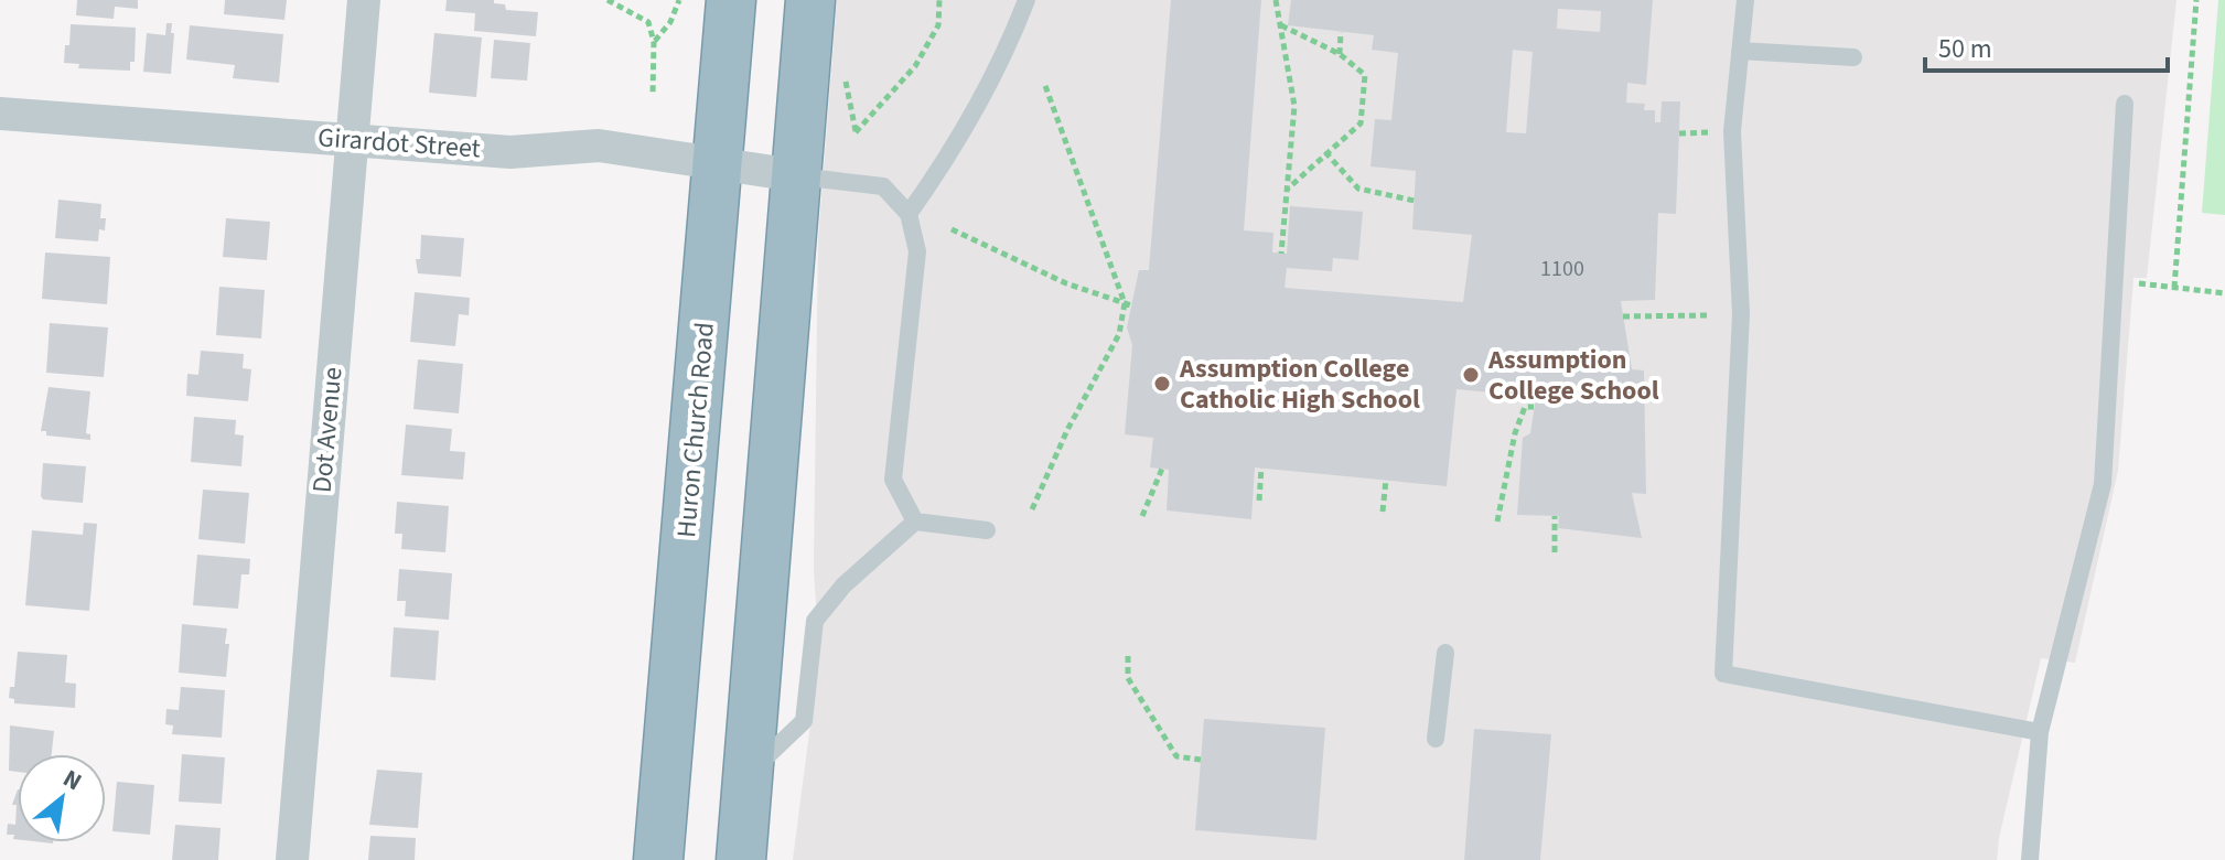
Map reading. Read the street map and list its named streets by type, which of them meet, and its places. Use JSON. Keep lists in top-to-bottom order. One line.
{"streets":{"highway":["Huron Church Road"],"street":["Girardot Street","Dot Avenue"]},"crossings":[["Girardot Street","Dot Avenue"],["Girardot Street","Huron Church Road"]],"places":["Assumption College School","Assumption College Catholic High School"],"house_numbers":["1100"],"scale_bar":"50 m","north":"top right"}
